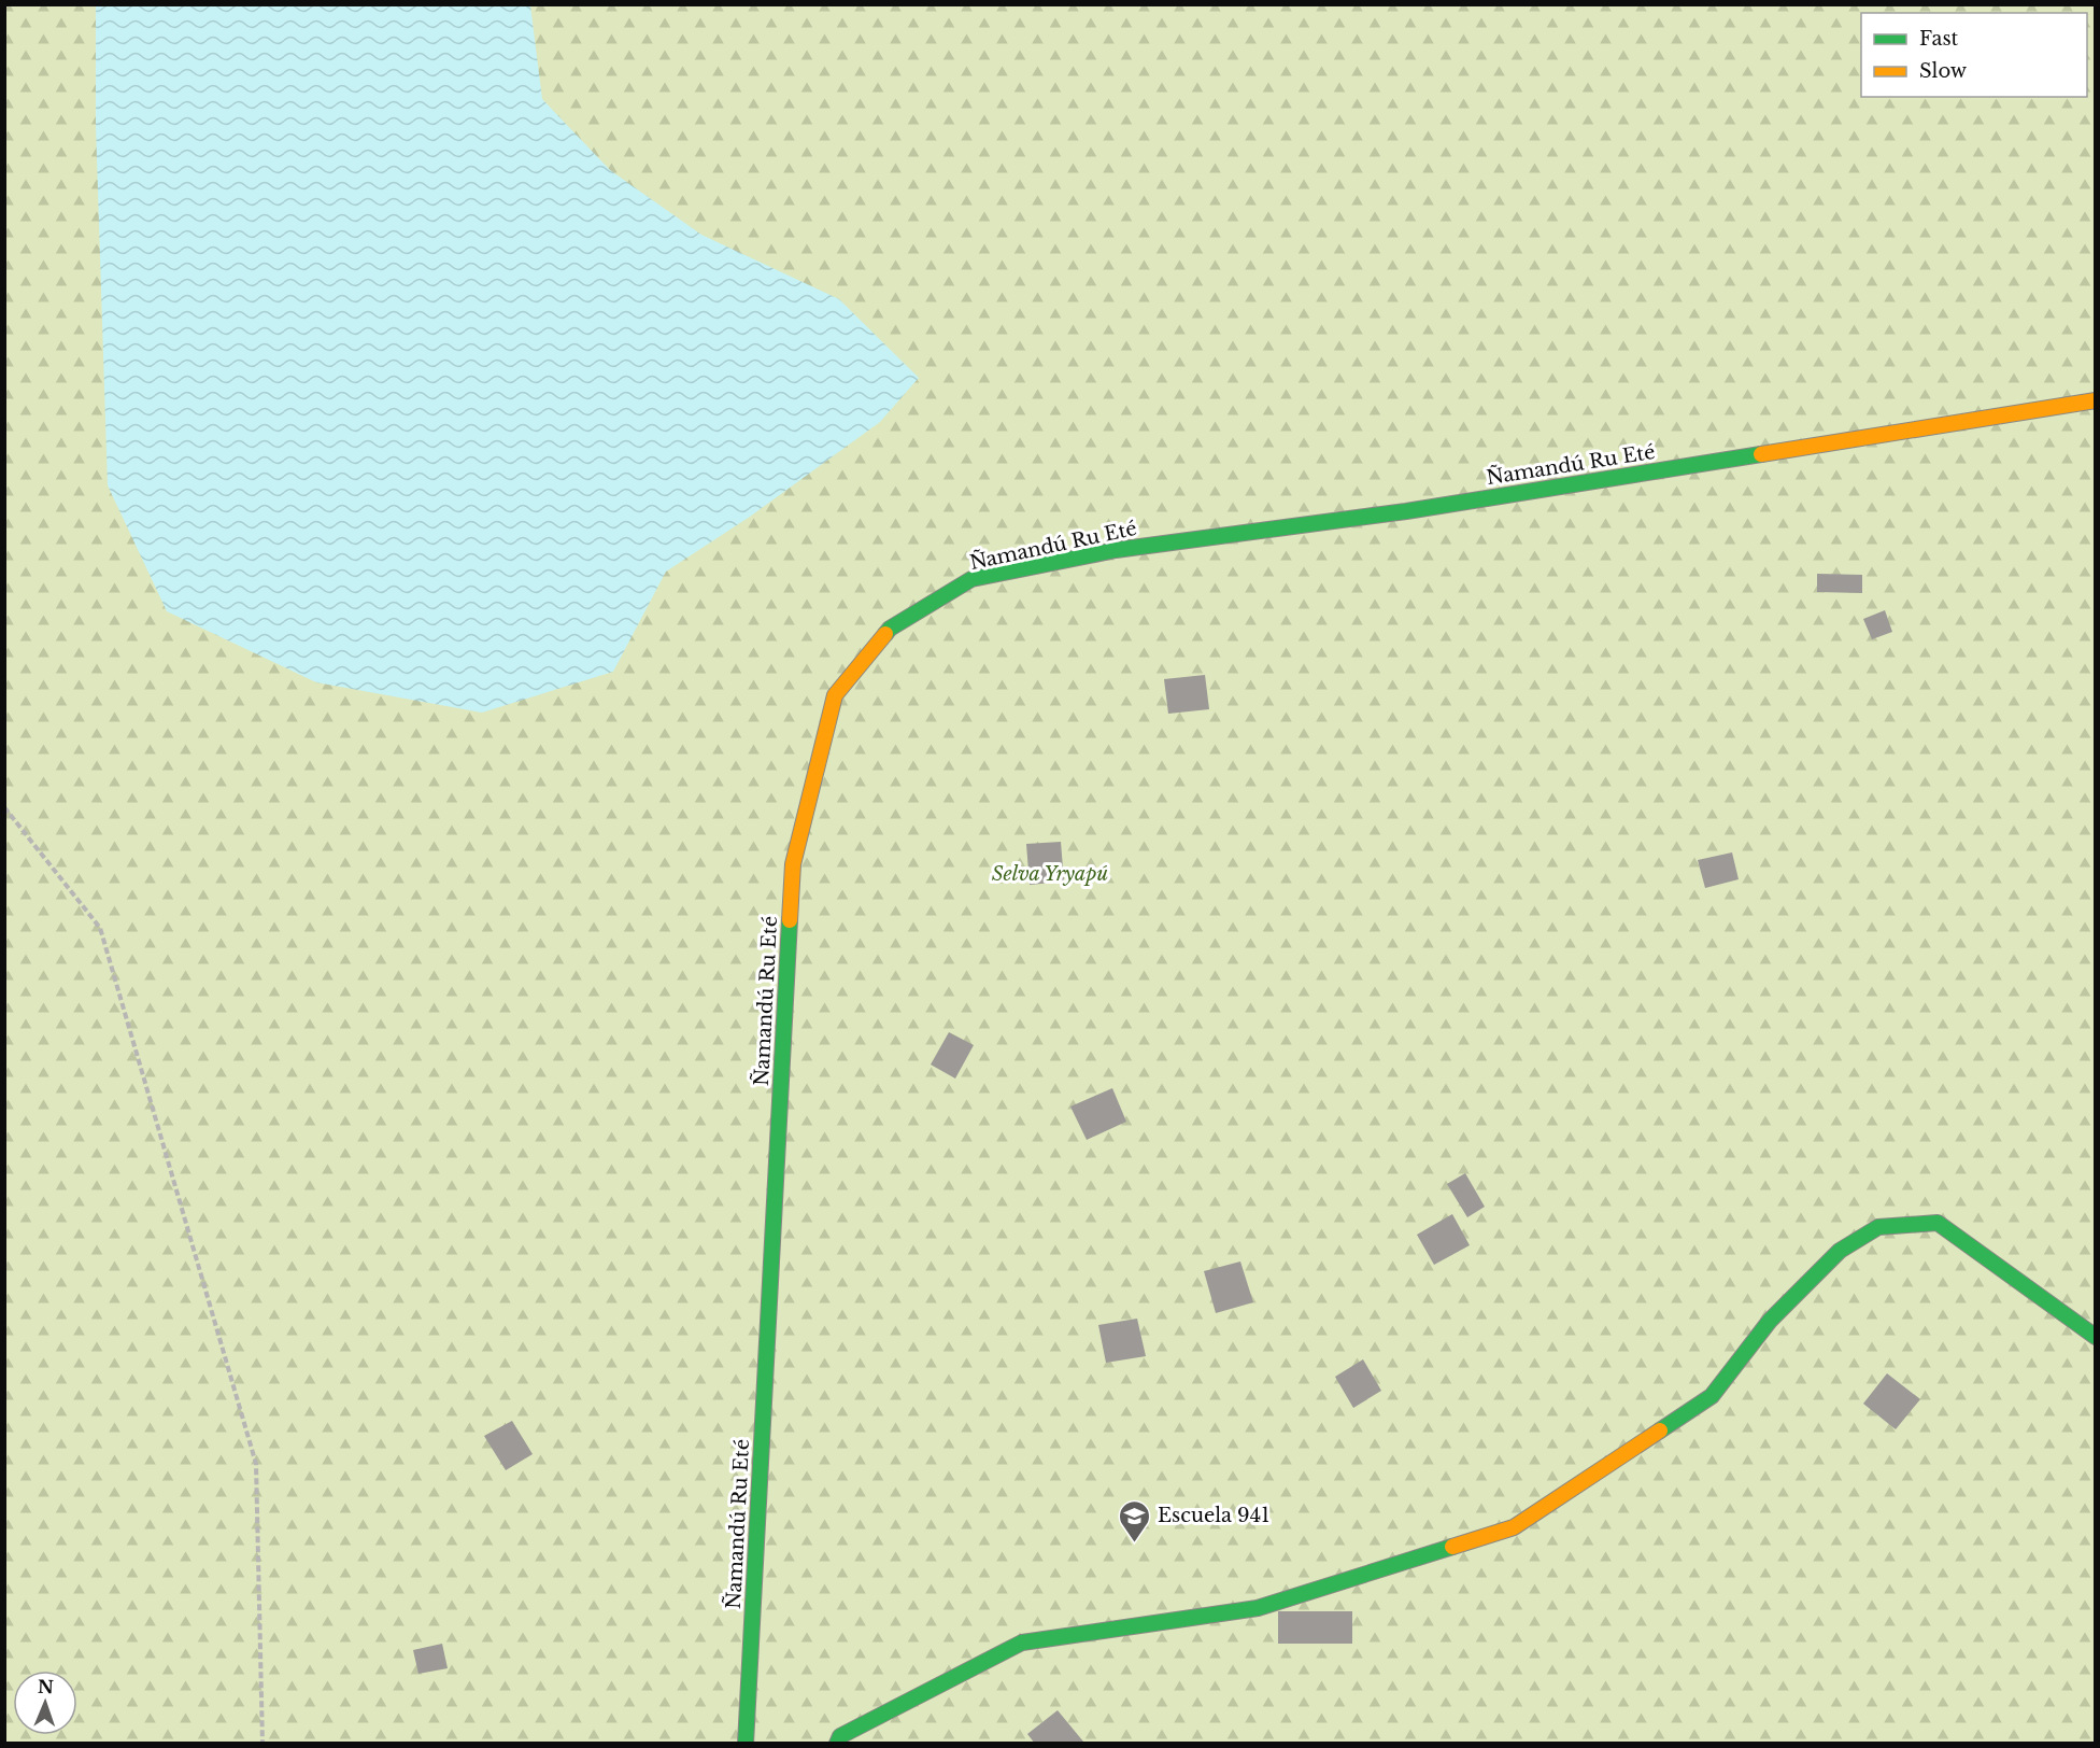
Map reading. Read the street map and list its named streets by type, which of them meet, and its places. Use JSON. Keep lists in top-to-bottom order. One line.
{"streets":{"street":["Ñamandú Ru Eté"]},"parks":["Selva Yryapú"],"places":{"school or university":["Escuela 941"]},"legend":["Fast","Slow"],"north":"top"}
